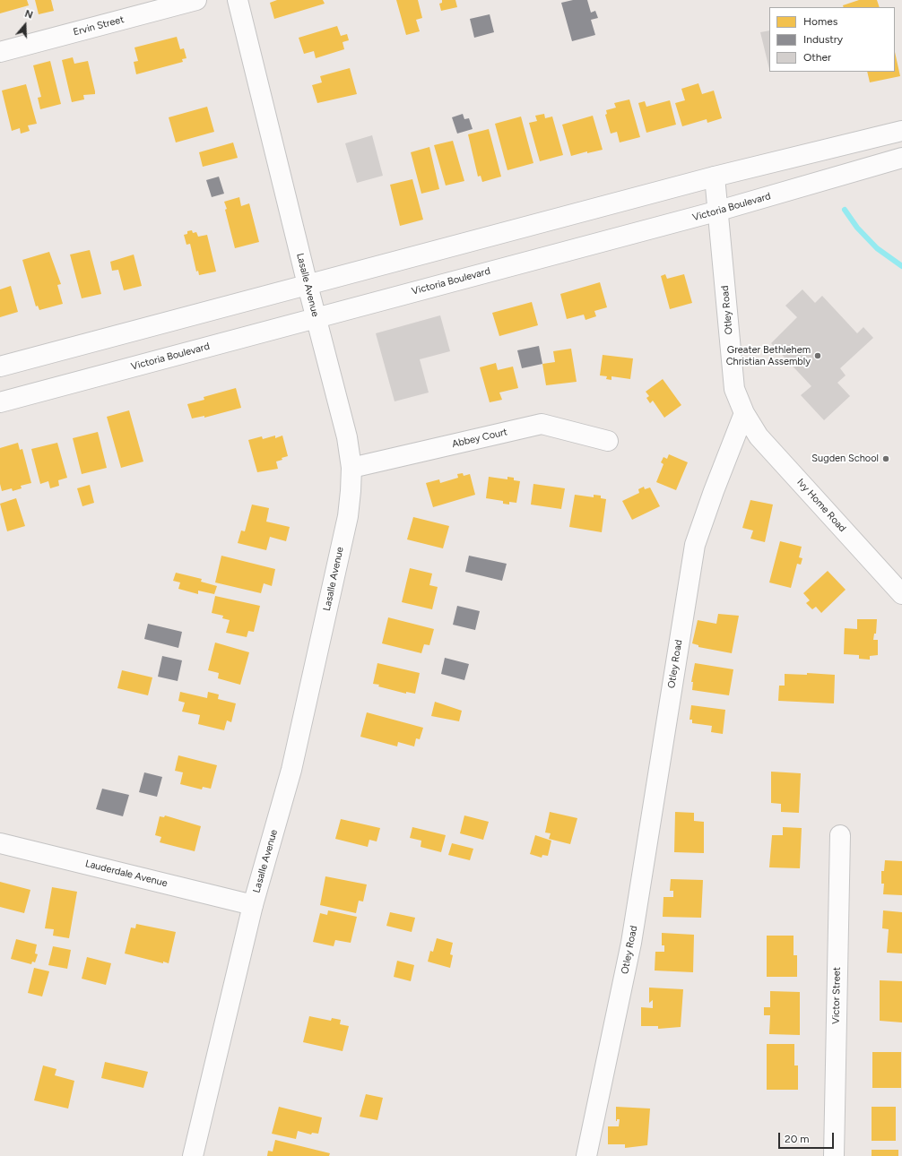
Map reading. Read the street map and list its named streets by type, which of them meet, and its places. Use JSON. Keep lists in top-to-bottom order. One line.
{"streets":{"main road":["Ervin Street","Victoria Boulevard","Lasalle Avenue","Otley Road","Abbey Court","Ivy Home Road","Lauderdale Avenue","Victor Street"]},"crossings":[["Victoria Boulevard","Lasalle Avenue"],["Victoria Boulevard","Otley Road"],["Lasalle Avenue","Abbey Court"],["Lasalle Avenue","Lauderdale Avenue"],["Otley Road","Ivy Home Road"]],"places":["Greater Bethlehem Christian Assembly","Sugden School"],"legend":["Homes","Industry","Other"],"scale_bar":"20 m","north":"top"}
